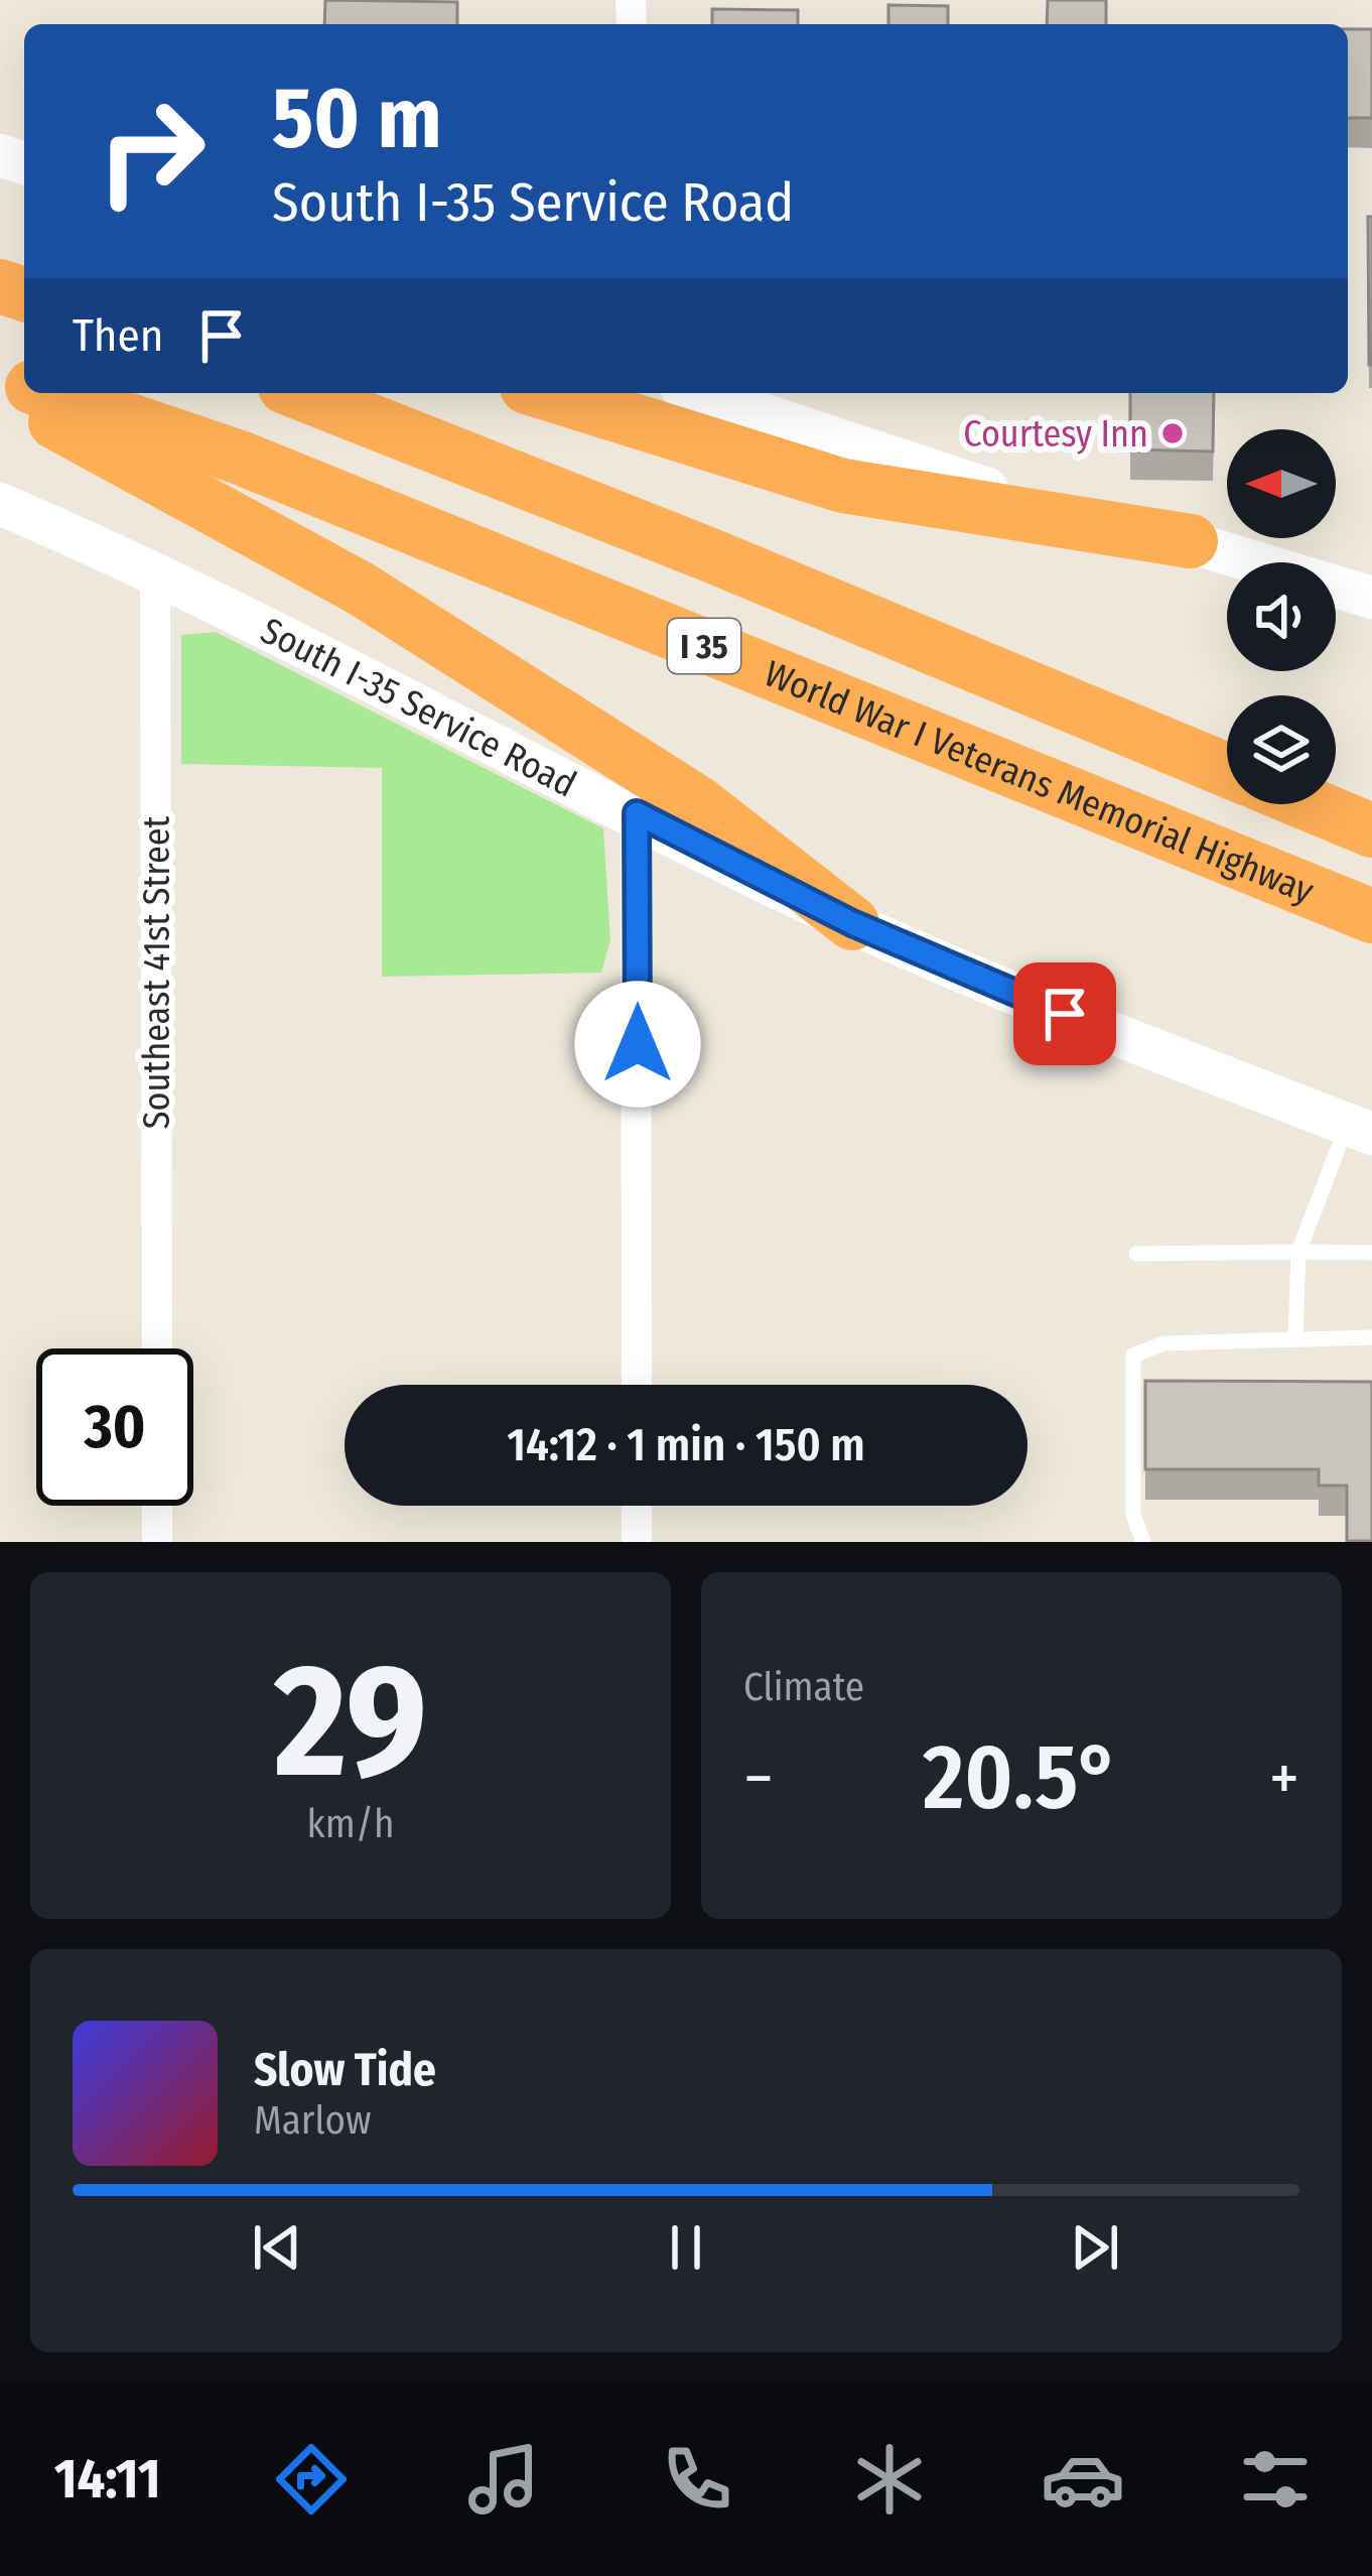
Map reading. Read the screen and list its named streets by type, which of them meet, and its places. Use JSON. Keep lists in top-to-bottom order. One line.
{"streets":{"highway":["I 35","World War I Veterans Memorial Highway"],"main road":["South I-35 Service Road"],"street":["Southeast 41st Street"]},"crossings":[["South I-35 Service Road","Southeast 41st Street"]],"places":["Courtesy Inn"],"north":"left","page":{"turn":["50 m","South I-35 Service Road"],"then":"Then","limit":"30","trip":"14:12 · 1 min · 150 m","tile":[["29","km/h"],"Climate"],"heat":["−","20.5°","+"],"song":["Slow Tide","Marlow"],"tabs":"14:11"}}
